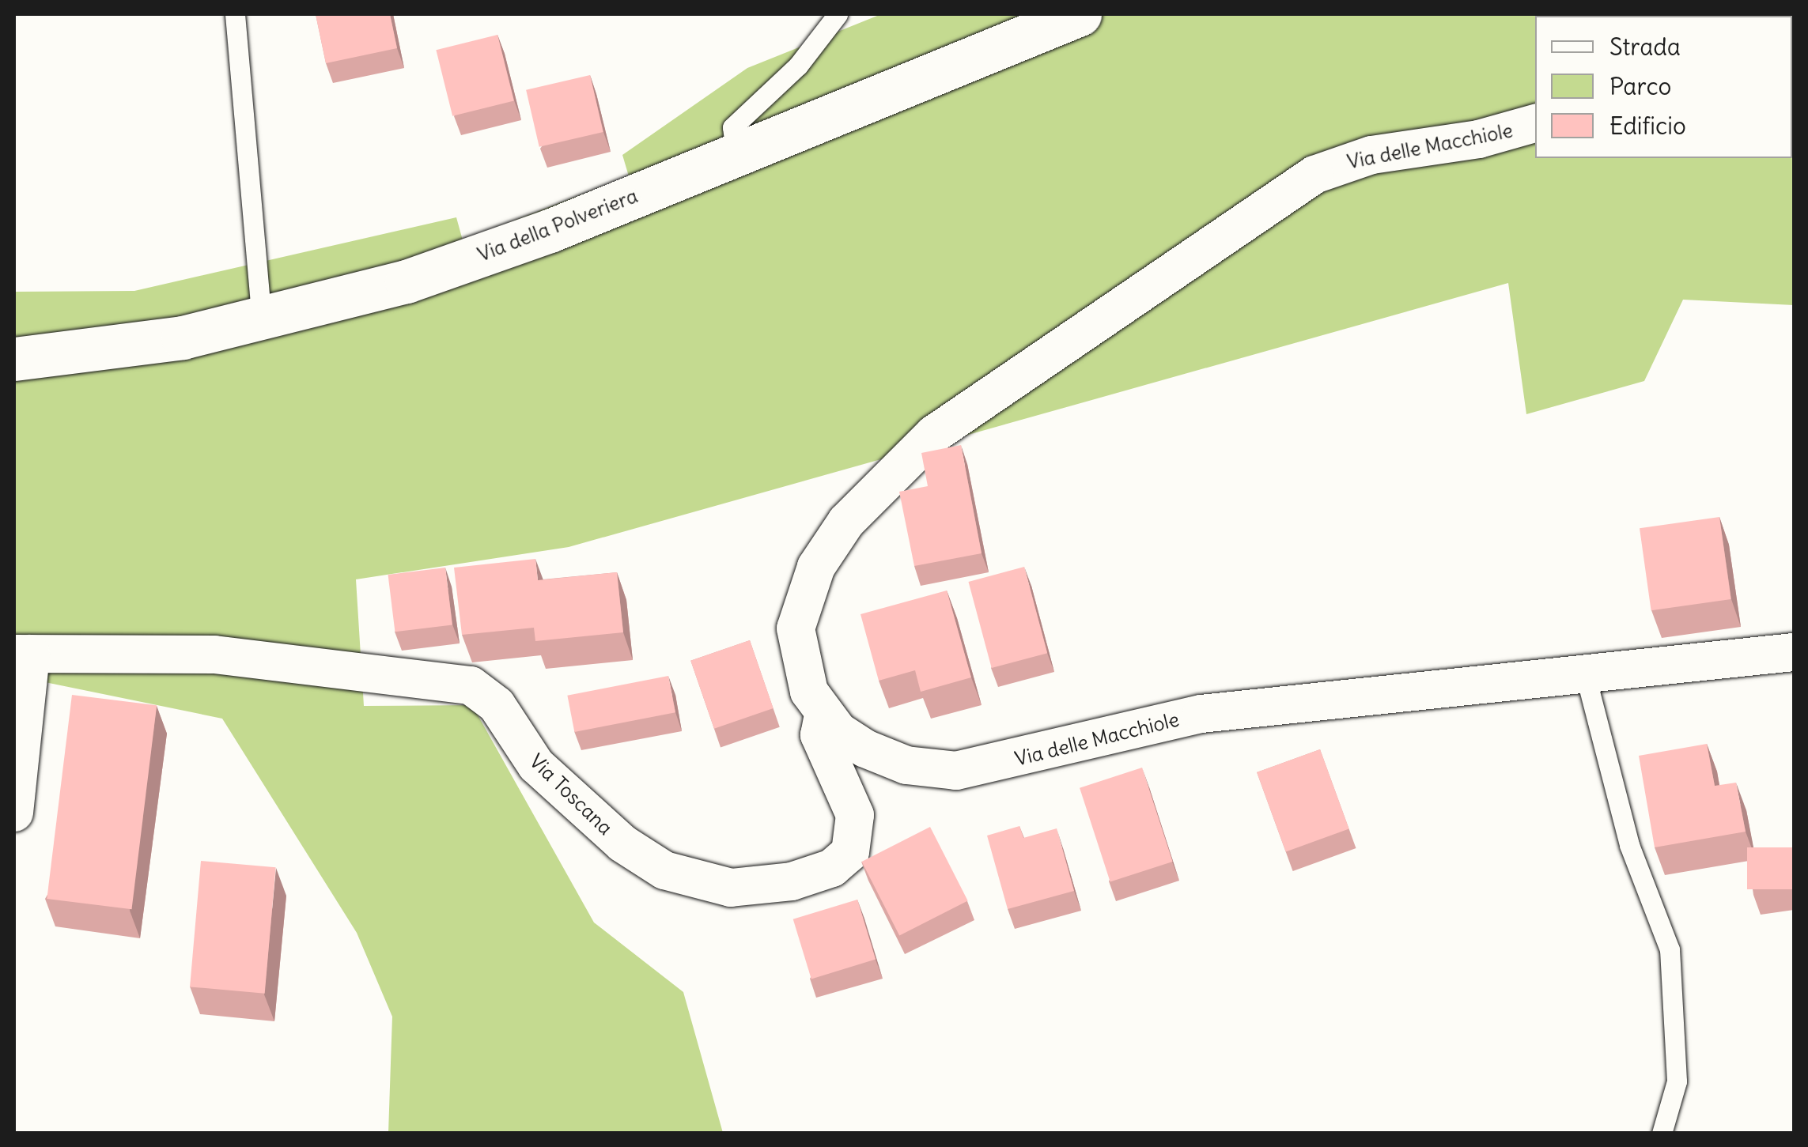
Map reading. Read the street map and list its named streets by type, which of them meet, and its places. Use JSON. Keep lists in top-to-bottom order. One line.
{"streets":{"main road":["Via della Polveriera"],"street":["Via delle Macchiole","Via Toscana"]},"crossings":[["Via delle Macchiole","Via Toscana"]],"legend":["Strada","Parco","Edificio"]}
